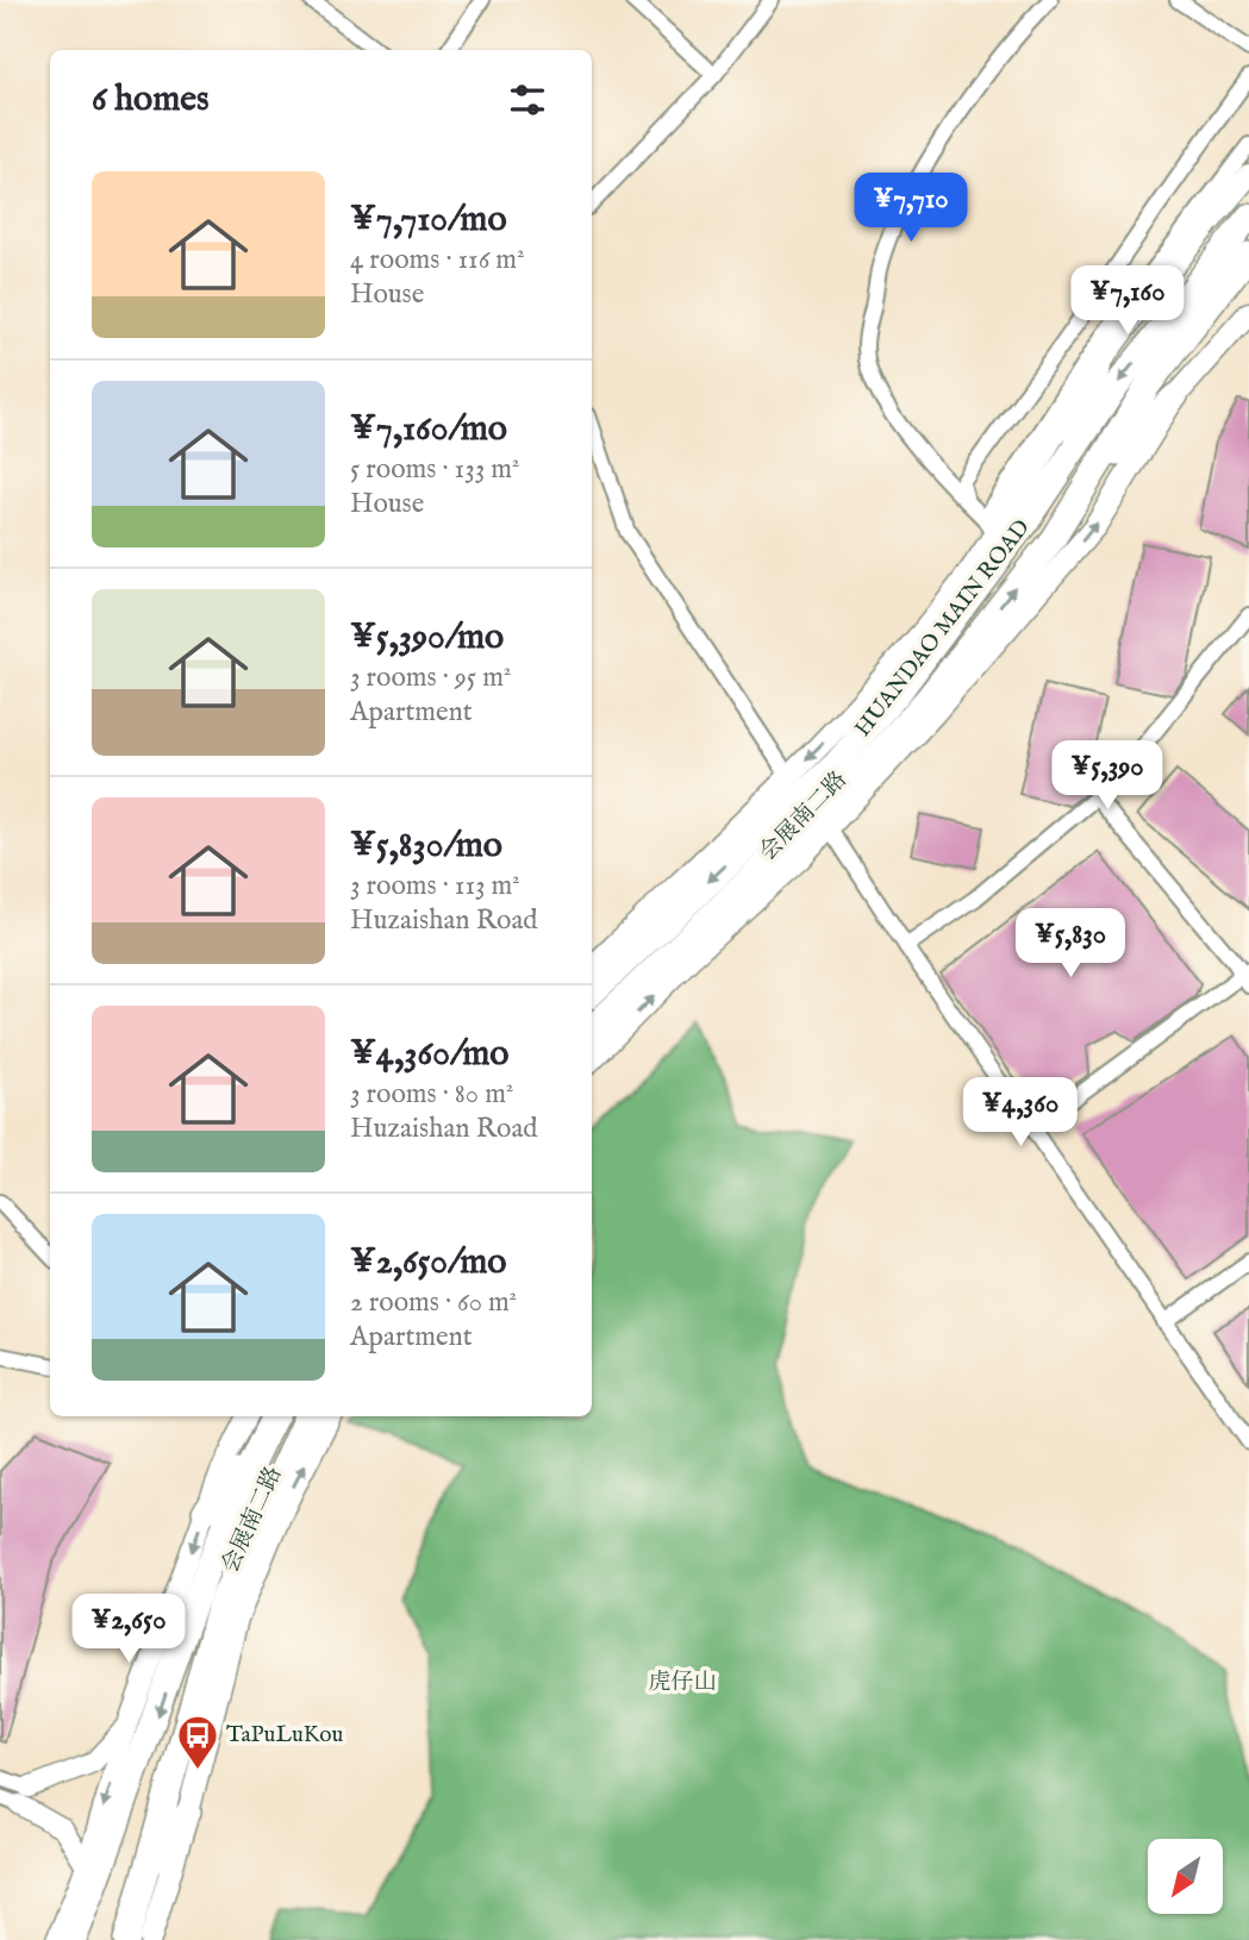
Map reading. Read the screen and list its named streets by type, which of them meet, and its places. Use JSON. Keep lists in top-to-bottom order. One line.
{"streets":{"highway":["HUANDAO MAIN ROAD"],"main road":["会展南二路"]},"parks":["虎仔山"],"places":{"bus stop":["TaPuLuKou"]},"north":"bottom left","page":{"heading":"6 homes","list":[{"name":"¥7,710/mo","note":"4 rooms · 116 m² · House"},{"name":"¥7,160/mo","note":"5 rooms · 133 m² · House"},{"name":"¥5,390/mo","note":"3 rooms · 95 m² · Apartment"},{"name":"¥5,830/mo","note":"3 rooms · 113 m² · Huzaishan Road"},{"name":"¥4,360/mo","note":"3 rooms · 80 m² · Huzaishan Road"},{"name":"¥2,650/mo","note":"2 rooms · 60 m² · Apartment"}],"price":["¥7,710","¥7,160","¥5,390","¥5,830","¥4,360","¥2,650"]}}
